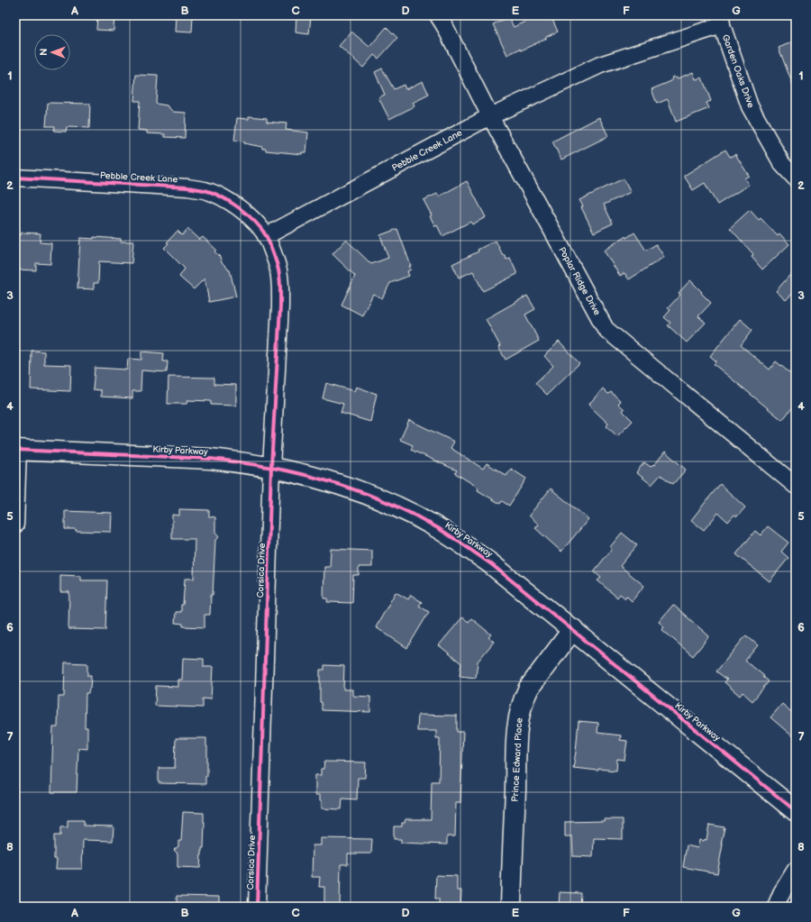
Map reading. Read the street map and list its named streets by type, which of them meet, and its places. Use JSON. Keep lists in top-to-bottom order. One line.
{"streets":{"main road":["Kirby Parkway","Prince Edward Place"],"street":["Garden Oaks Drive","Pebble Creek Lane","Poplar Ridge Drive","Corsica Drive"]},"crossings":[["Garden Oaks Drive","Pebble Creek Lane"],["Pebble Creek Lane","Poplar Ridge Drive"],["Pebble Creek Lane","Corsica Drive"],["Kirby Parkway","Corsica Drive"],["Kirby Parkway","Prince Edward Place"]],"north":"left","grid":{"columns":["A","B","C","D","E","F","G"],"rows":["1","2","3","4","5","6","7","8"]}}
